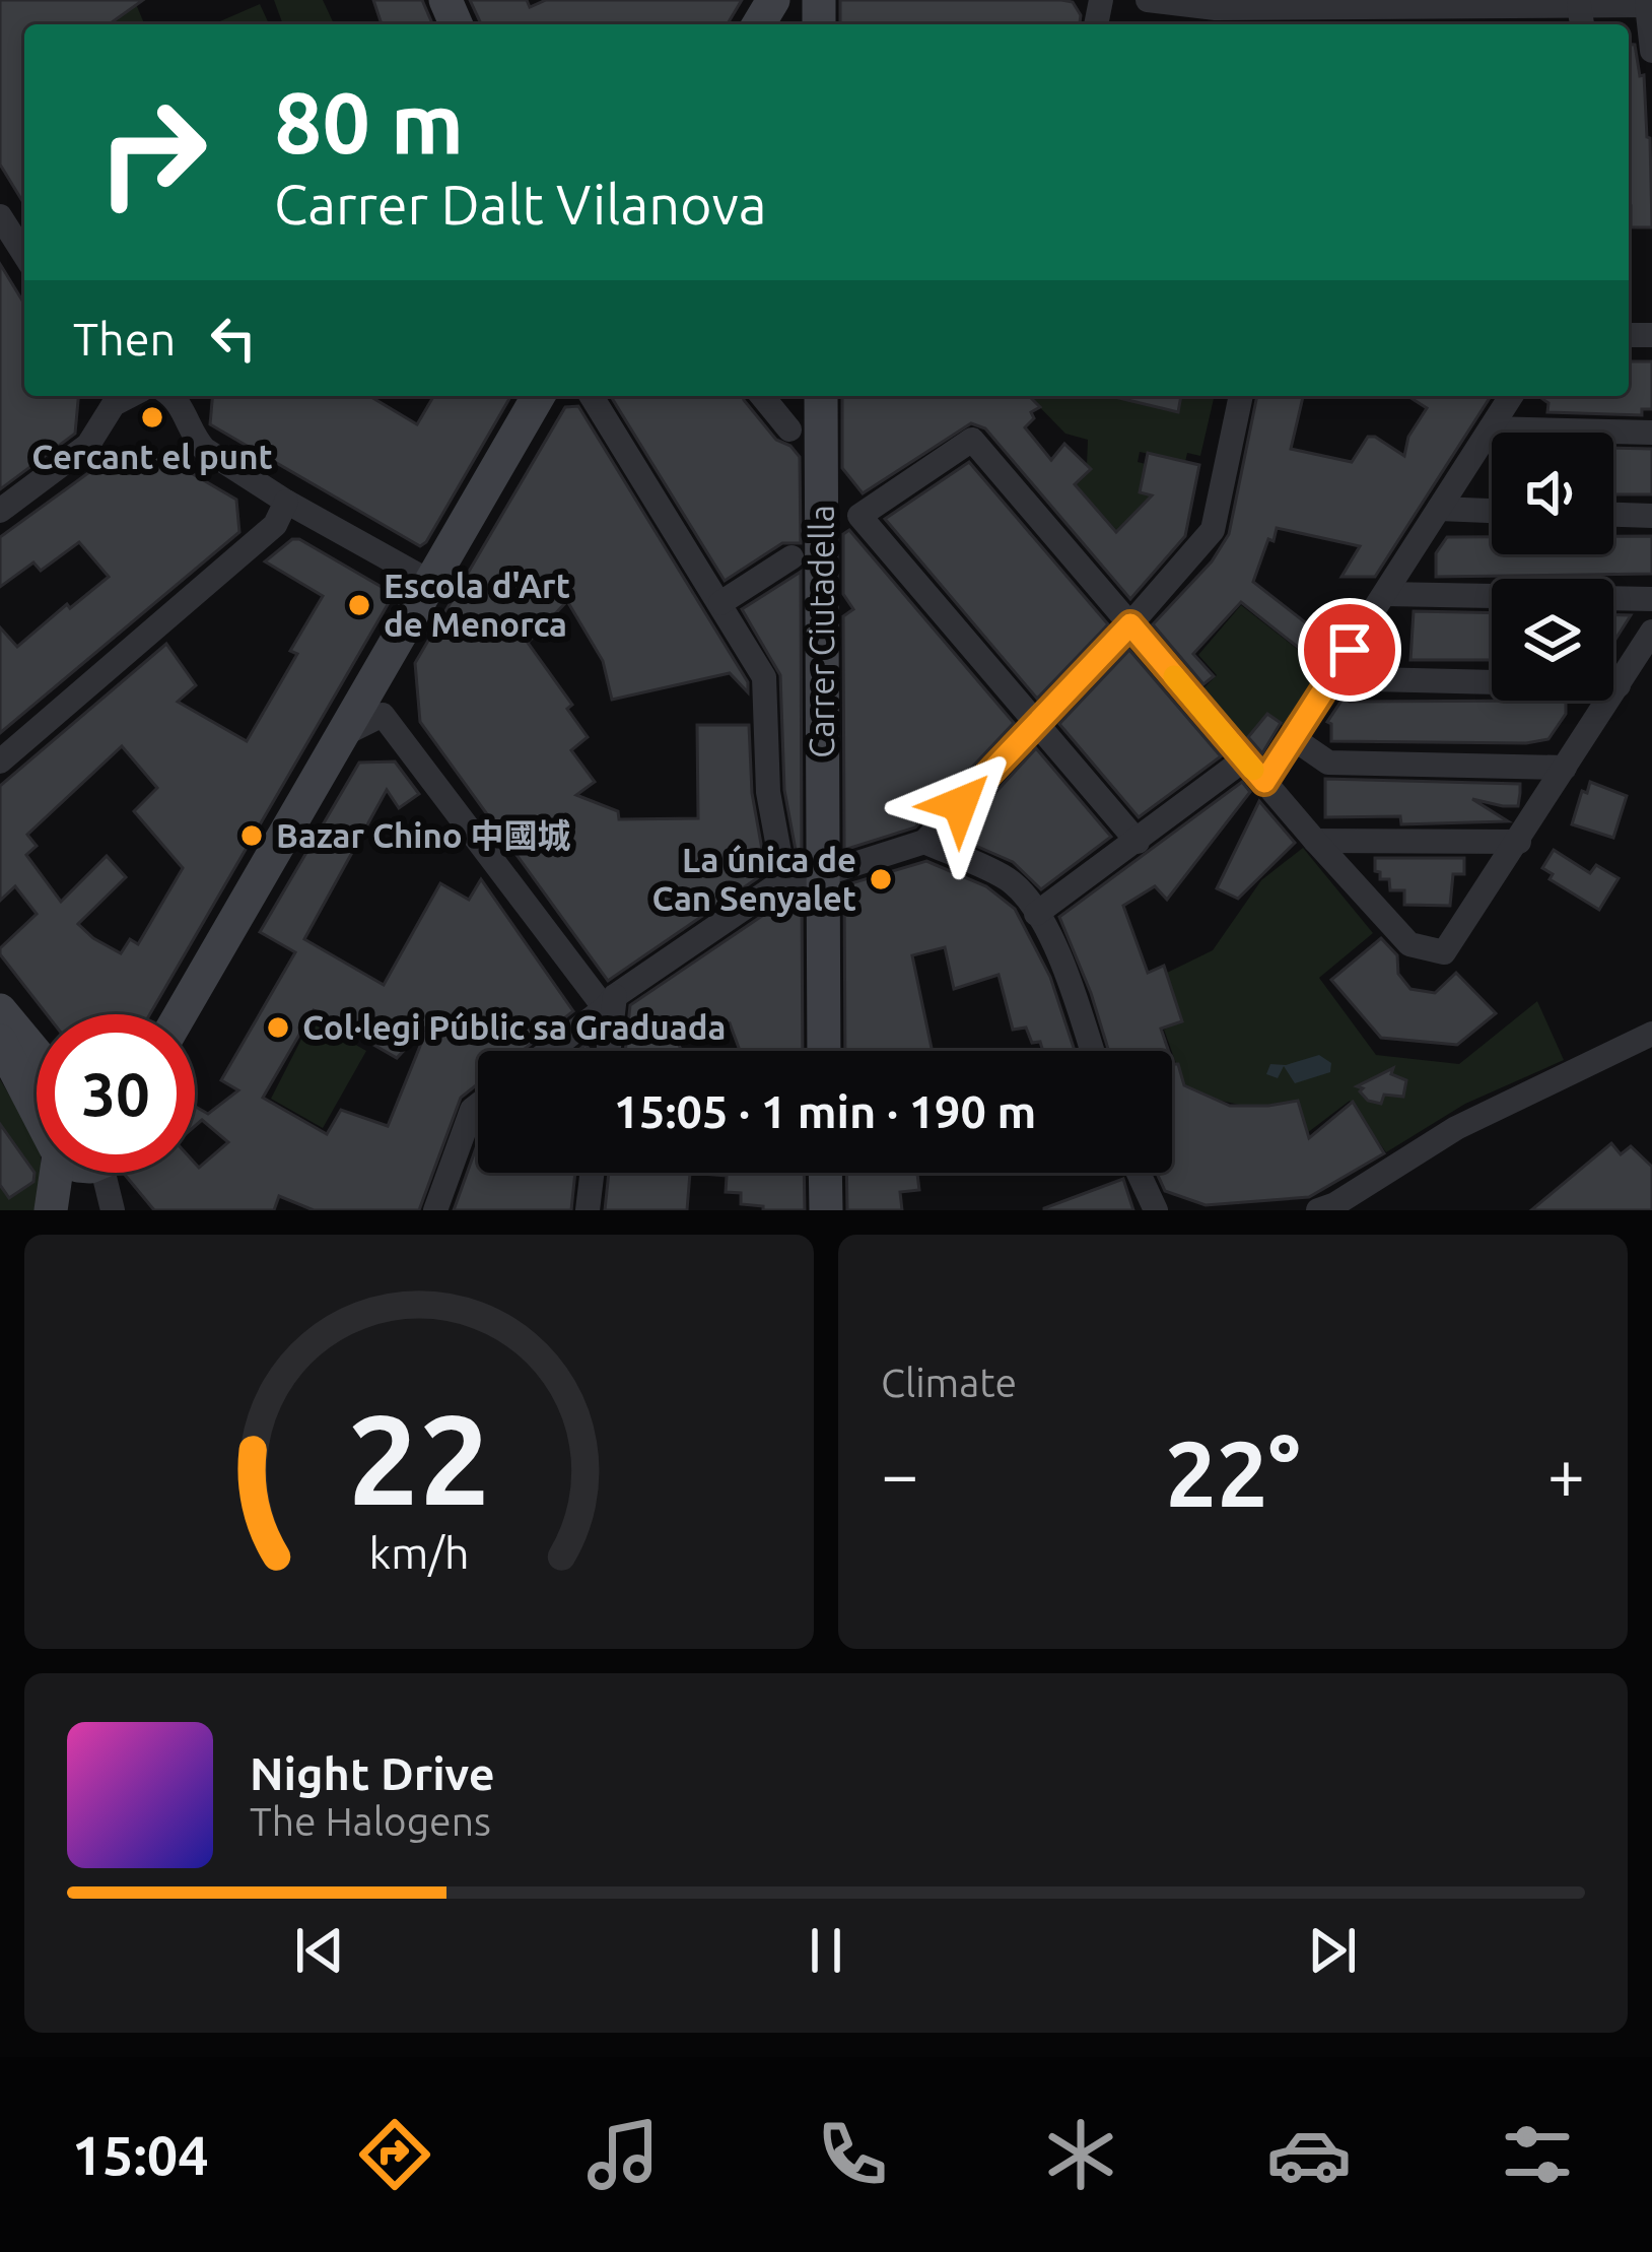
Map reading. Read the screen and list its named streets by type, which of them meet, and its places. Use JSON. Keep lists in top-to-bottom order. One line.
{"streets":{"street":["Carrer Ciutadella"]},"places":["Cercant el punt","Escola d'Art de Menorca","Bazar Chino 中國城","La única de Can Senyalet","Col·legi Públic sa Graduada"],"page":{"turn":["80 m","Carrer Dalt Vilanova"],"then":"Then","limit":"30","trip":"15:05 · 1 min · 190 m","tile":"Climate","heat":["−","22°","+"],"song":["Night Drive","The Halogens"],"tabs":"15:04","gauge":["22","km/h"]}}
